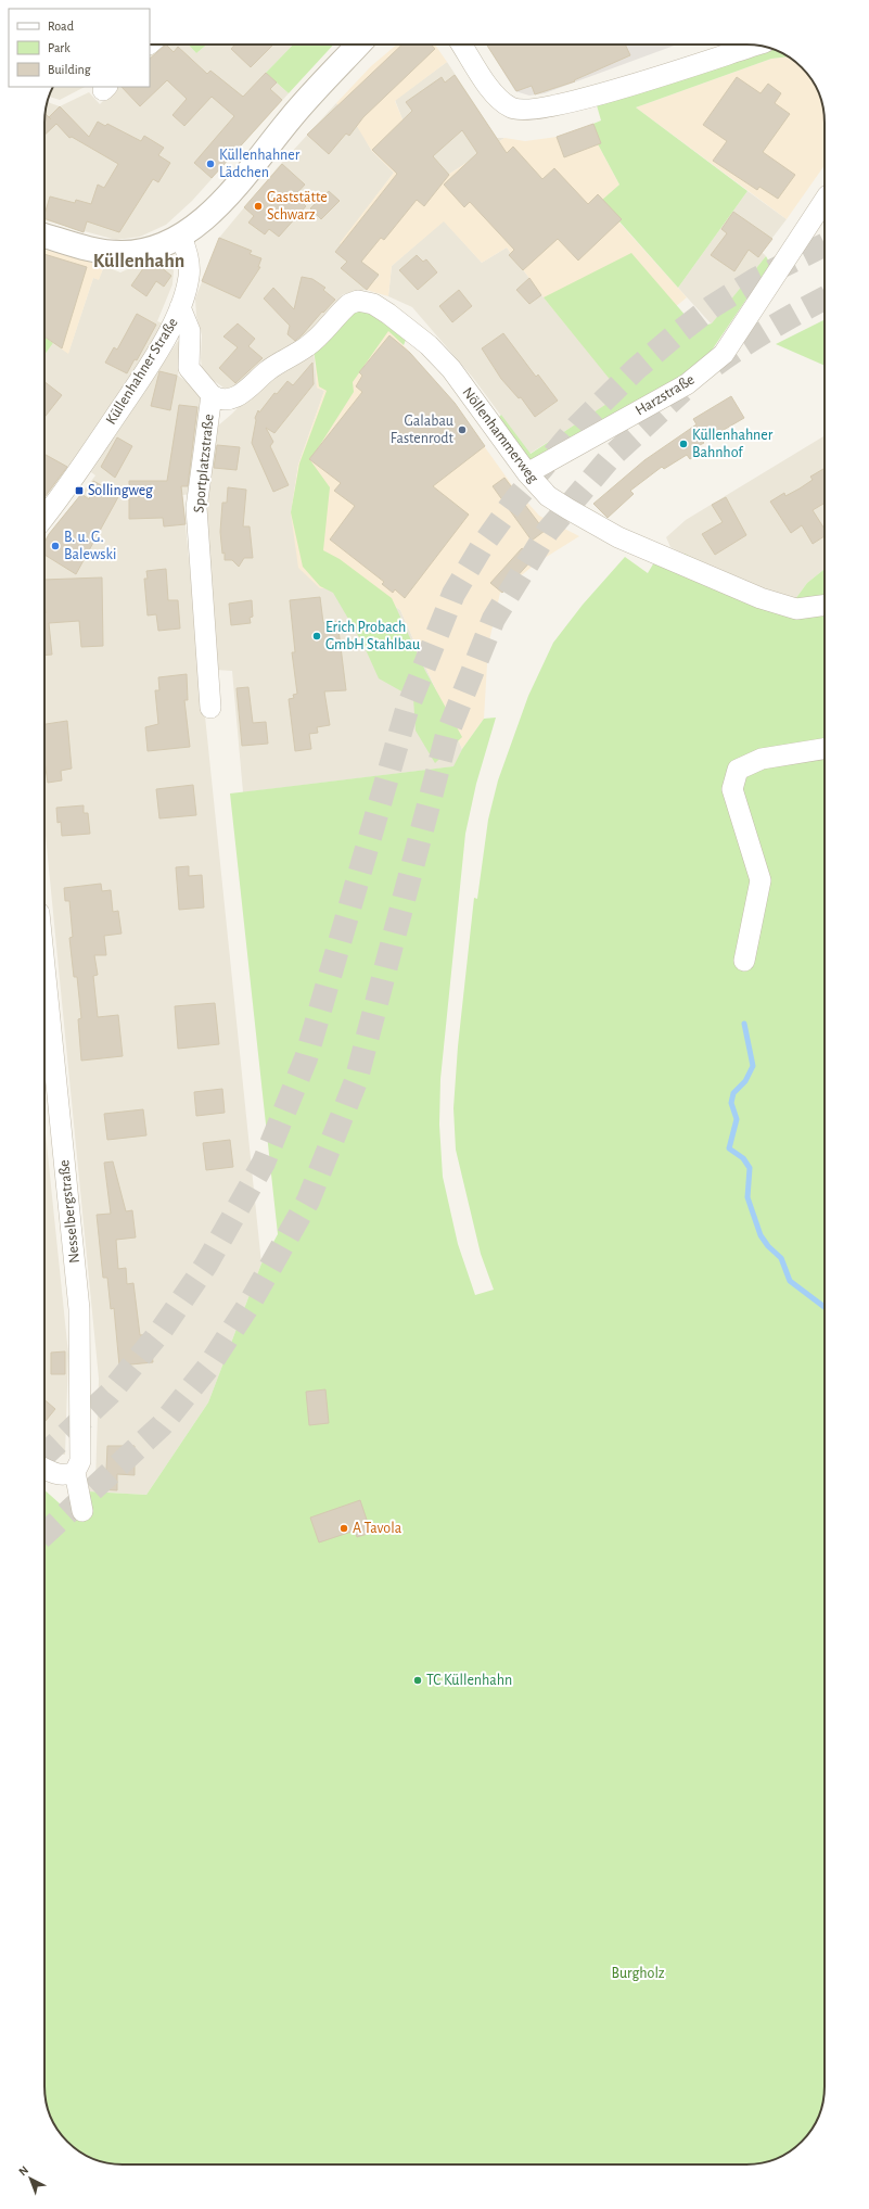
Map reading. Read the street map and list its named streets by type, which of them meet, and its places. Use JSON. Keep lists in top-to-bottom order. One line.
{"streets":{"street":["Küllenhahner Straße","Harzstraße","Nöllenhammerweg","Sportplatzstraße","Nesselbergstraße"]},"crossings":[["Küllenhahner Straße","Sportplatzstraße"],["Harzstraße","Nöllenhammerweg"],["Nöllenhammerweg","Sportplatzstraße"]],"districts":["Küllenhahn"],"parks":["Burgholz"],"places":{"other":["Küllenhahner Lädchen","Gaststätte Schwarz","Galabau Fastenrodt","Küllenhahner Bahnhof","B. u. G. Balewski","Erich Probach GmbH Stahlbau","A Tavola","TC Küllenhahn"],"transit":["Sollingweg"]},"legend":["Road","Park","Building"],"north":"top left"}
